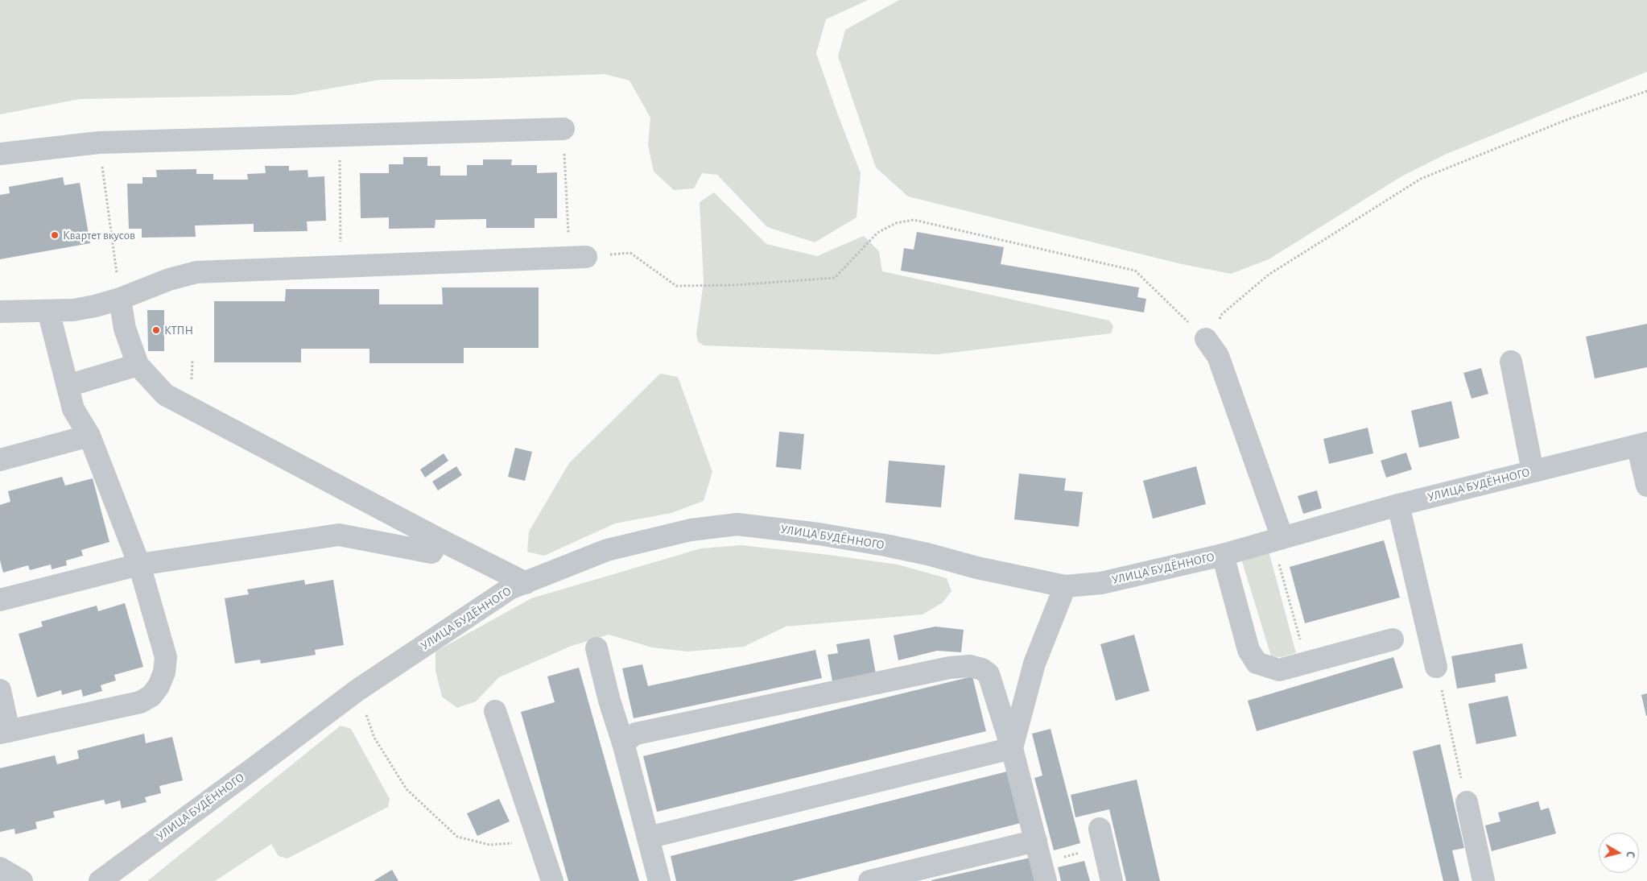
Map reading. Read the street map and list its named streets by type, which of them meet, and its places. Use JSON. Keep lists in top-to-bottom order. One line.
{"streets":{"street":["УЛИЦА БУДЁННОГО"]},"places":["Квартет вкусов","КТПН"],"north":"right"}
